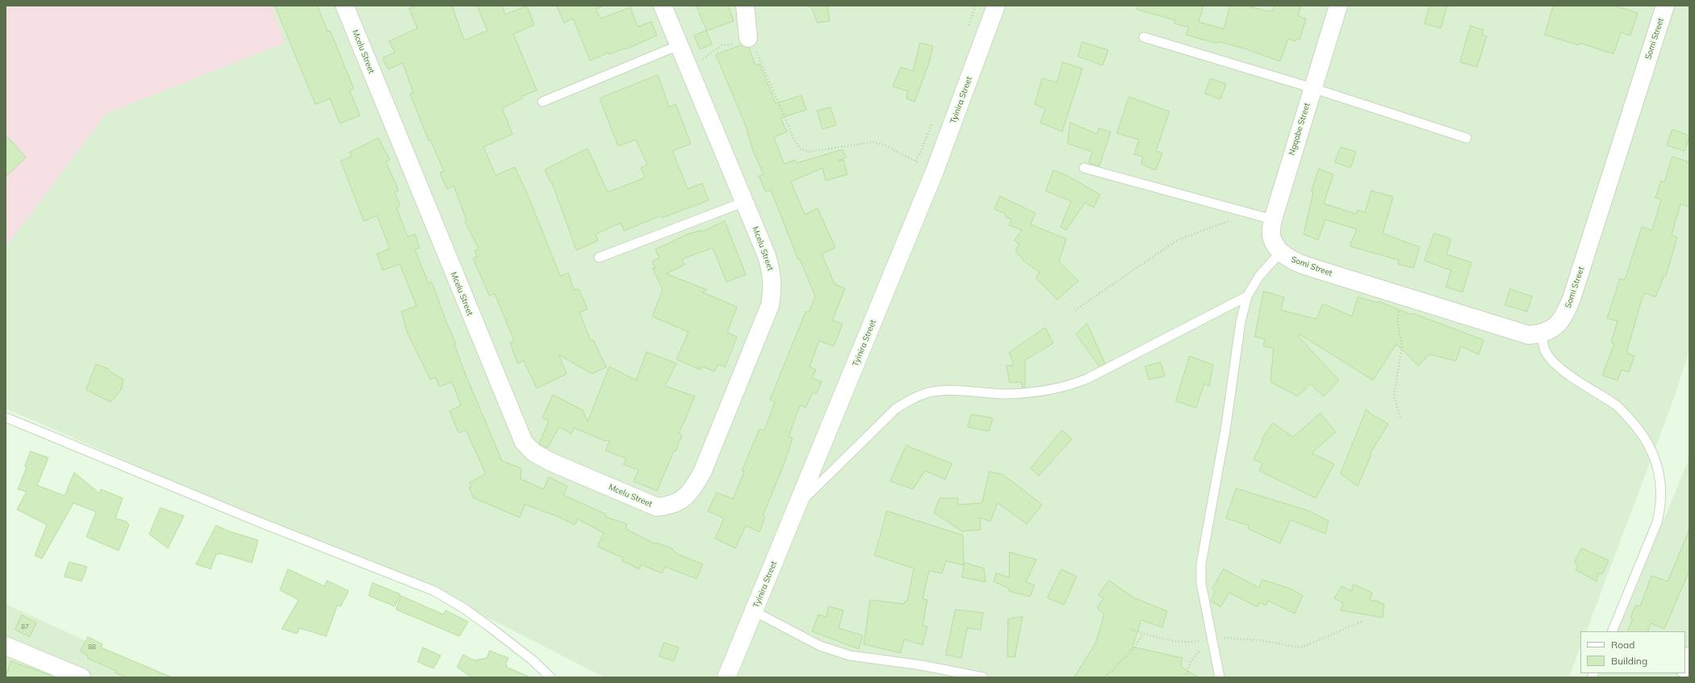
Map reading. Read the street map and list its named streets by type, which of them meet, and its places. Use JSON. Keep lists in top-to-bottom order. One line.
{"streets":{"street":["Somi Street","Mcelu Street","Tyinira Street","Ngqabe Street"]},"crossings":[["Somi Street","Ngqabe Street"]],"house_numbers":["87","88"],"legend":["Road","Building"]}
